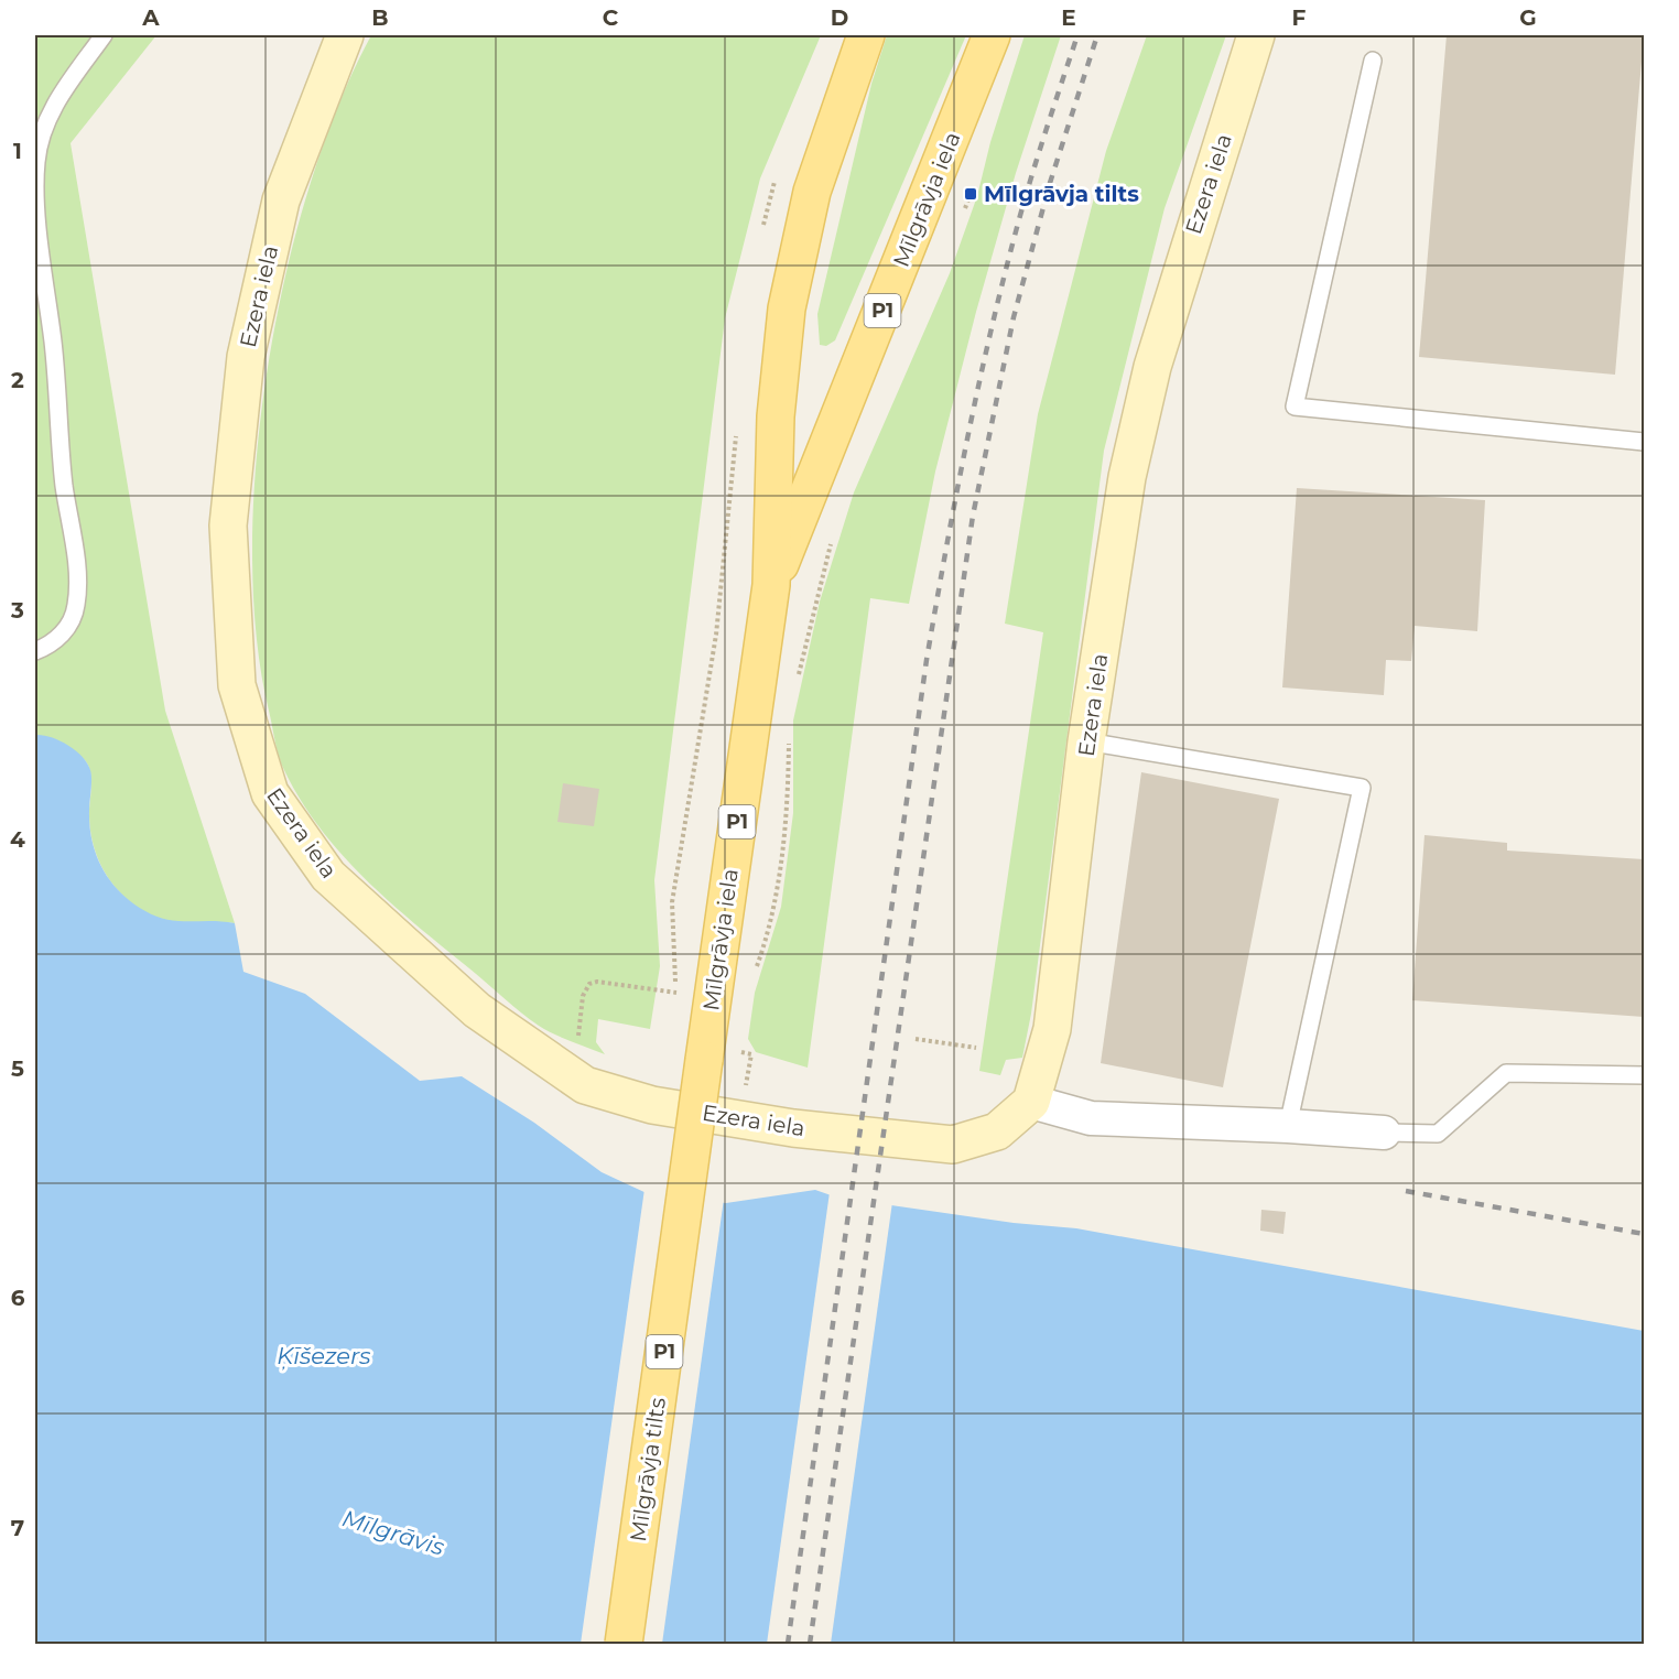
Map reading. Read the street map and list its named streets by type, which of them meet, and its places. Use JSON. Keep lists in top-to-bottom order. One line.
{"streets":{"main road":["Mīlgrāvja iela","P1","Mīlgrāvja tilts"],"street":["Ezera iela"]},"crossings":[["Mīlgrāvja iela","Mīlgrāvja tilts"]],"water":["Ķīšezers","Mīlgrāvis"],"places":{"transit":["Mīlgrāvja tilts"]},"grid":{"columns":["A","B","C","D","E","F","G"],"rows":["1","2","3","4","5","6","7"]}}
